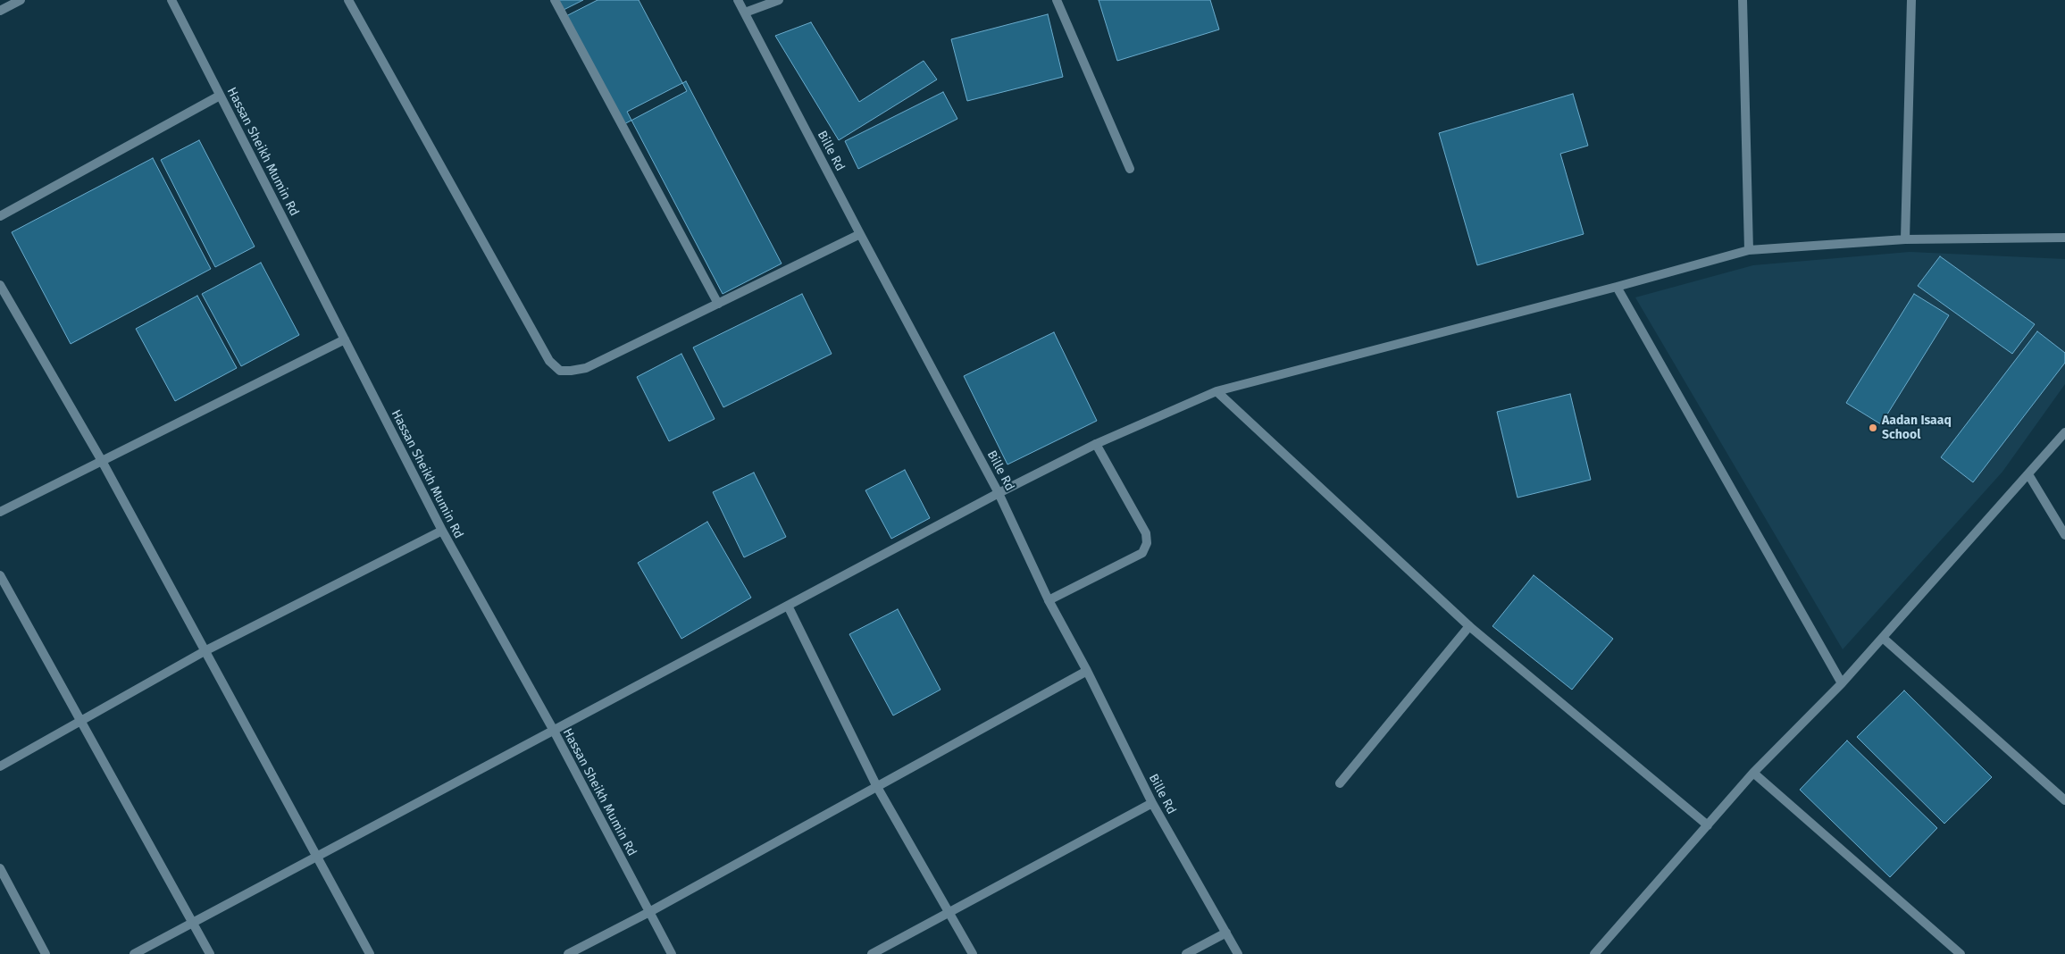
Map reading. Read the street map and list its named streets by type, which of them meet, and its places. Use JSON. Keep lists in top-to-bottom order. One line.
{"streets":{"street":["Bille Rd","Hassan Sheikh Mumin Rd"]},"places":["Aadan Isaaq School"]}
